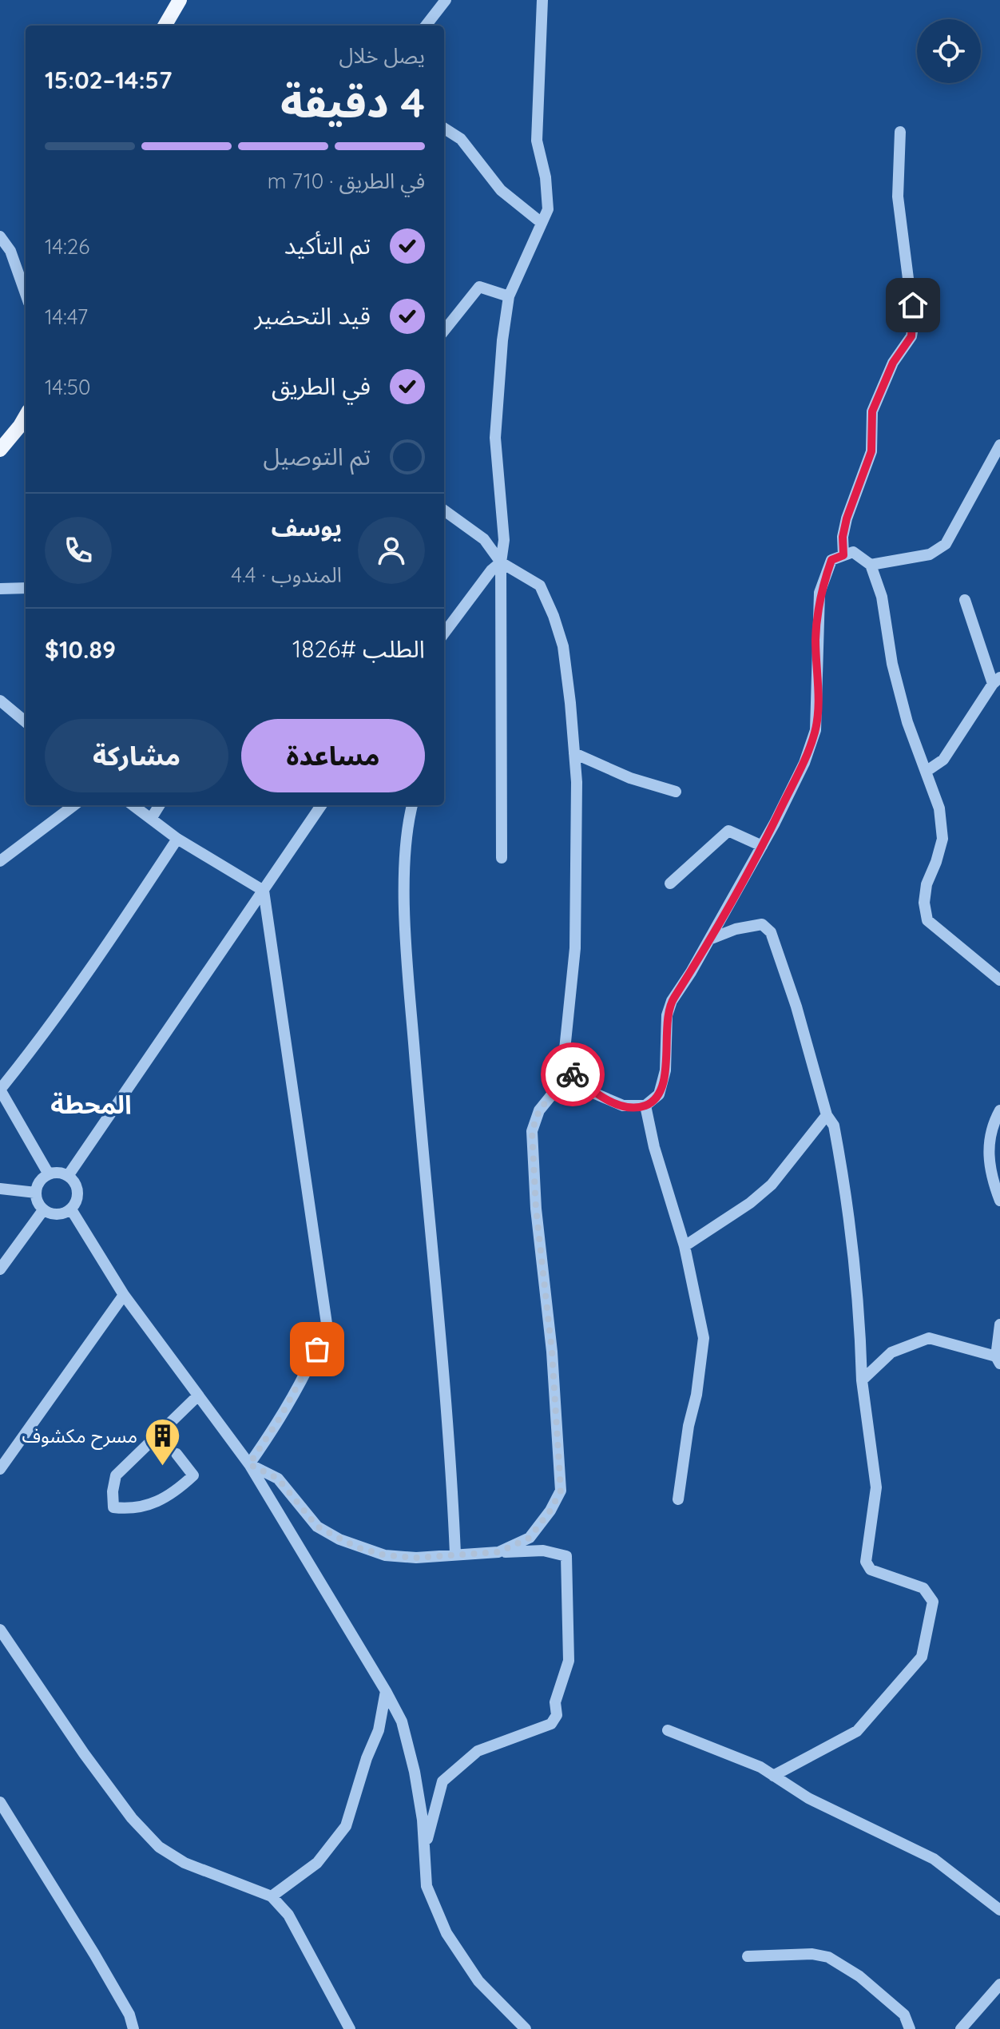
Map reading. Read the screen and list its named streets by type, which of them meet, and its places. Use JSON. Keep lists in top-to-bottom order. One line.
{"districts":["المحطة"],"places":{"building":["مسرح مكشوف"]},"page":{"heading":["4 دقيقة","يصل خلال","14:57–15:02"],"panel":["يوسف","المندوب · 4.4","الطلب #1826","$10.89"],"bar":"في الطريق · 710 m","list":[["تم التأكيد","14:26"],["قيد التحضير","14:47"],["في الطريق","14:50"],"تم التوصيل"],"buttons":["مساعدة","مشاركة"]}}
